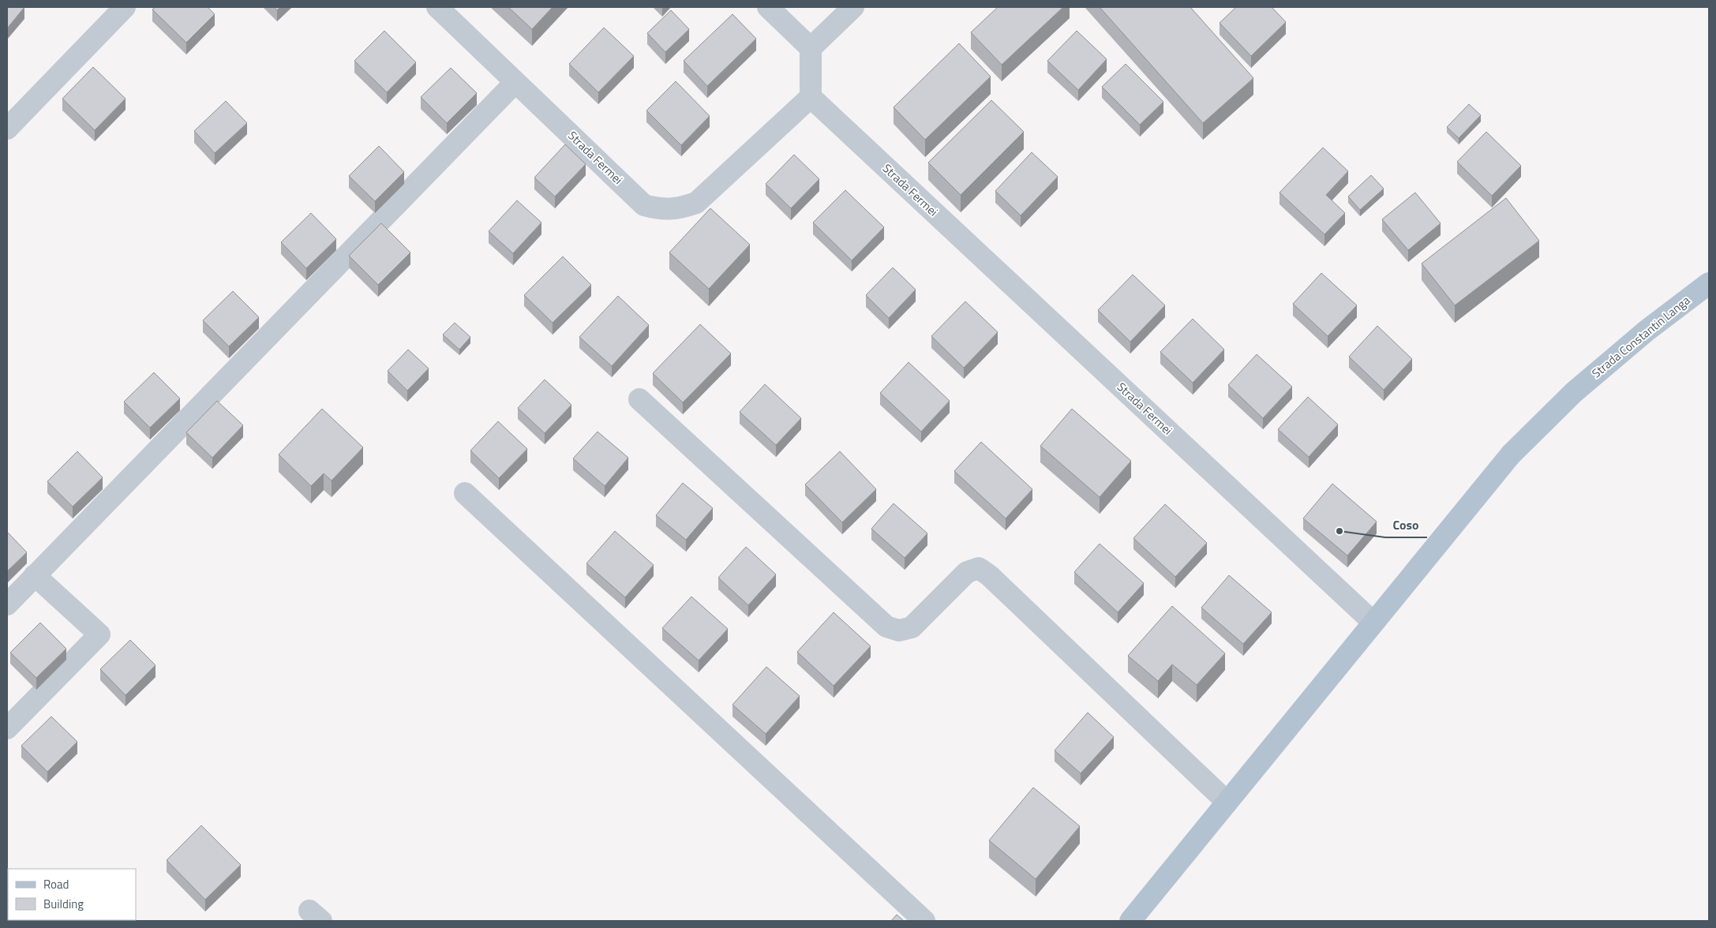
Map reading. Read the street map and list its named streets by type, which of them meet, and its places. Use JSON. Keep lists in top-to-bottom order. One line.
{"streets":{"main road":["Strada Constantin Langa"],"street":["Strada Fermei"]},"crossings":[["Strada Fermei","Strada Constantin Langa"]],"places":["Coso"],"legend":["Road","Building"]}
